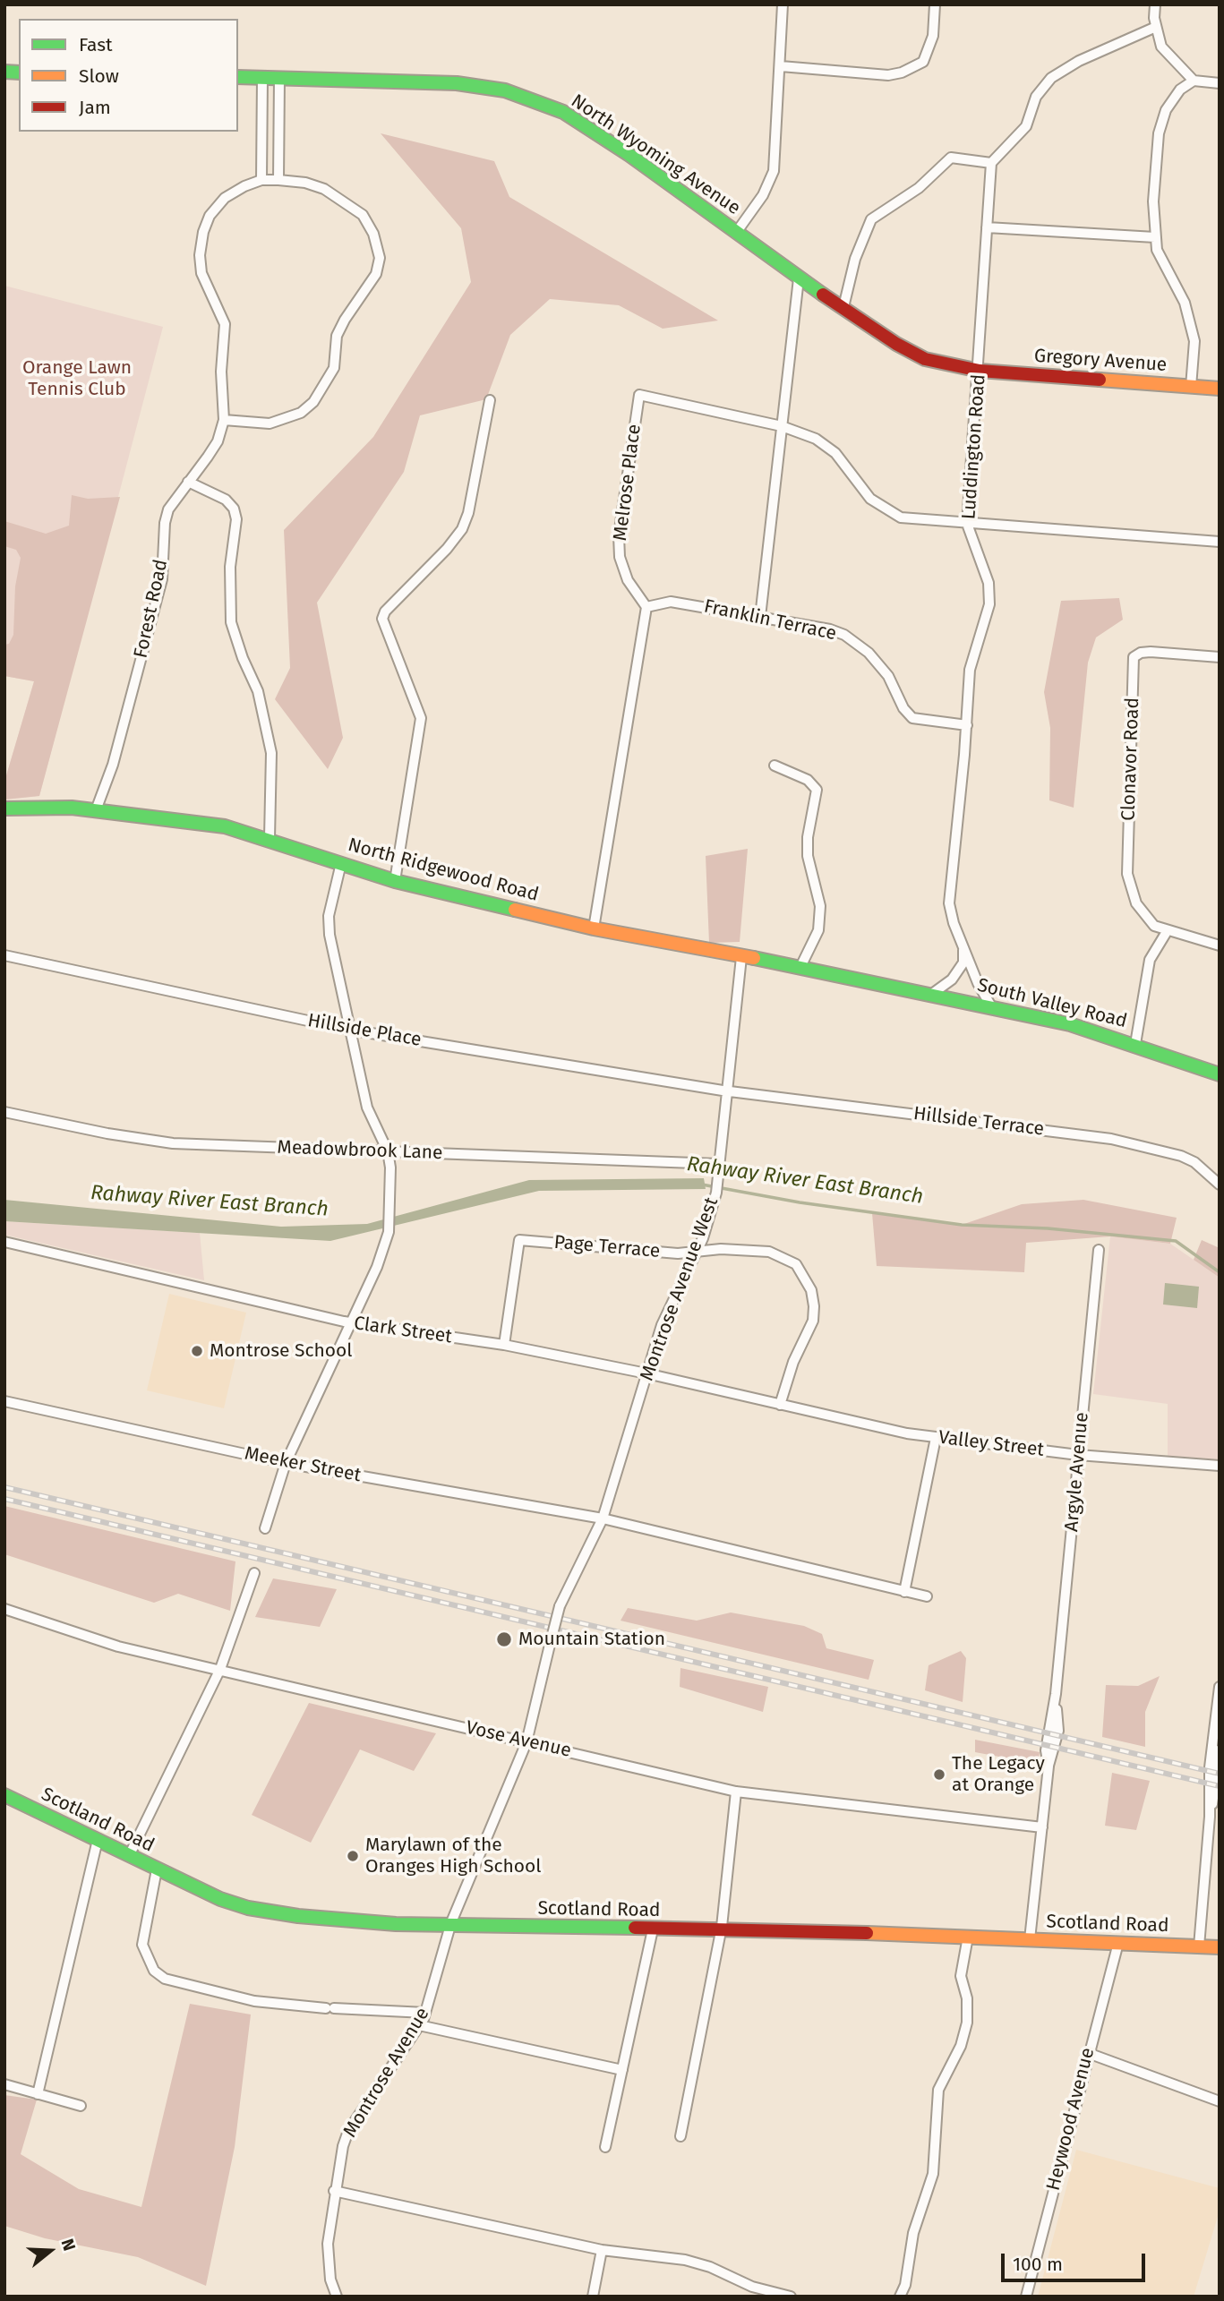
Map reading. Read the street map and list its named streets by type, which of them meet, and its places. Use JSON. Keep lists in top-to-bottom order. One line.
{"streets":{"main road":["North Wyoming Avenue","Gregory Avenue","North Ridgewood Road","South Valley Road","Scotland Road"],"street":["Luddington Road","Melrose Place","Forest Road","Franklin Terrace","Clonavor Road","Hillside Place","Hillside Terrace","Meadowbrook Lane","Page Terrace","Montrose Avenue West","Clark Street","Valley Street","Meeker Street","Argyle Avenue","Vose Avenue","Montrose Avenue","Heywood Avenue"]},"crossings":[["North Wyoming Avenue","Gregory Avenue"],["North Wyoming Avenue","Luddington Road"],["Gregory Avenue","Luddington Road"],["Luddington Road","Melrose Place"],["Luddington Road","Franklin Terrace"],["Luddington Road","South Valley Road"],["Melrose Place","Franklin Terrace"],["Forest Road","North Ridgewood Road"],["North Ridgewood Road","South Valley Road"],["North Ridgewood Road","Montrose Avenue West"],["Hillside Place","Hillside Terrace"],["Hillside Place","Montrose Avenue West"],["Hillside Terrace","Montrose Avenue West"],["Meadowbrook Lane","Montrose Avenue West"],["Page Terrace","Montrose Avenue West"],["Page Terrace","Clark Street"],["Montrose Avenue West","Clark Street"],["Montrose Avenue West","Meeker Street"],["Montrose Avenue West","Montrose Avenue"],["Clark Street","Valley Street"],["Valley Street","Argyle Avenue"],["Argyle Avenue","Vose Avenue"],["Argyle Avenue","Scotland Road"],["Vose Avenue","Montrose Avenue"],["Scotland Road","Montrose Avenue"],["Scotland Road","Heywood Avenue"]],"water":["Rahway River East Branch"],"parks":["Orange Lawn Tennis Club"],"places":["Montrose School","Mountain Station","The Legacy at Orange","Marylawn of the Oranges High School"],"legend":["Fast","Slow","Jam"],"scale_bar":"100 m","north":"right"}
